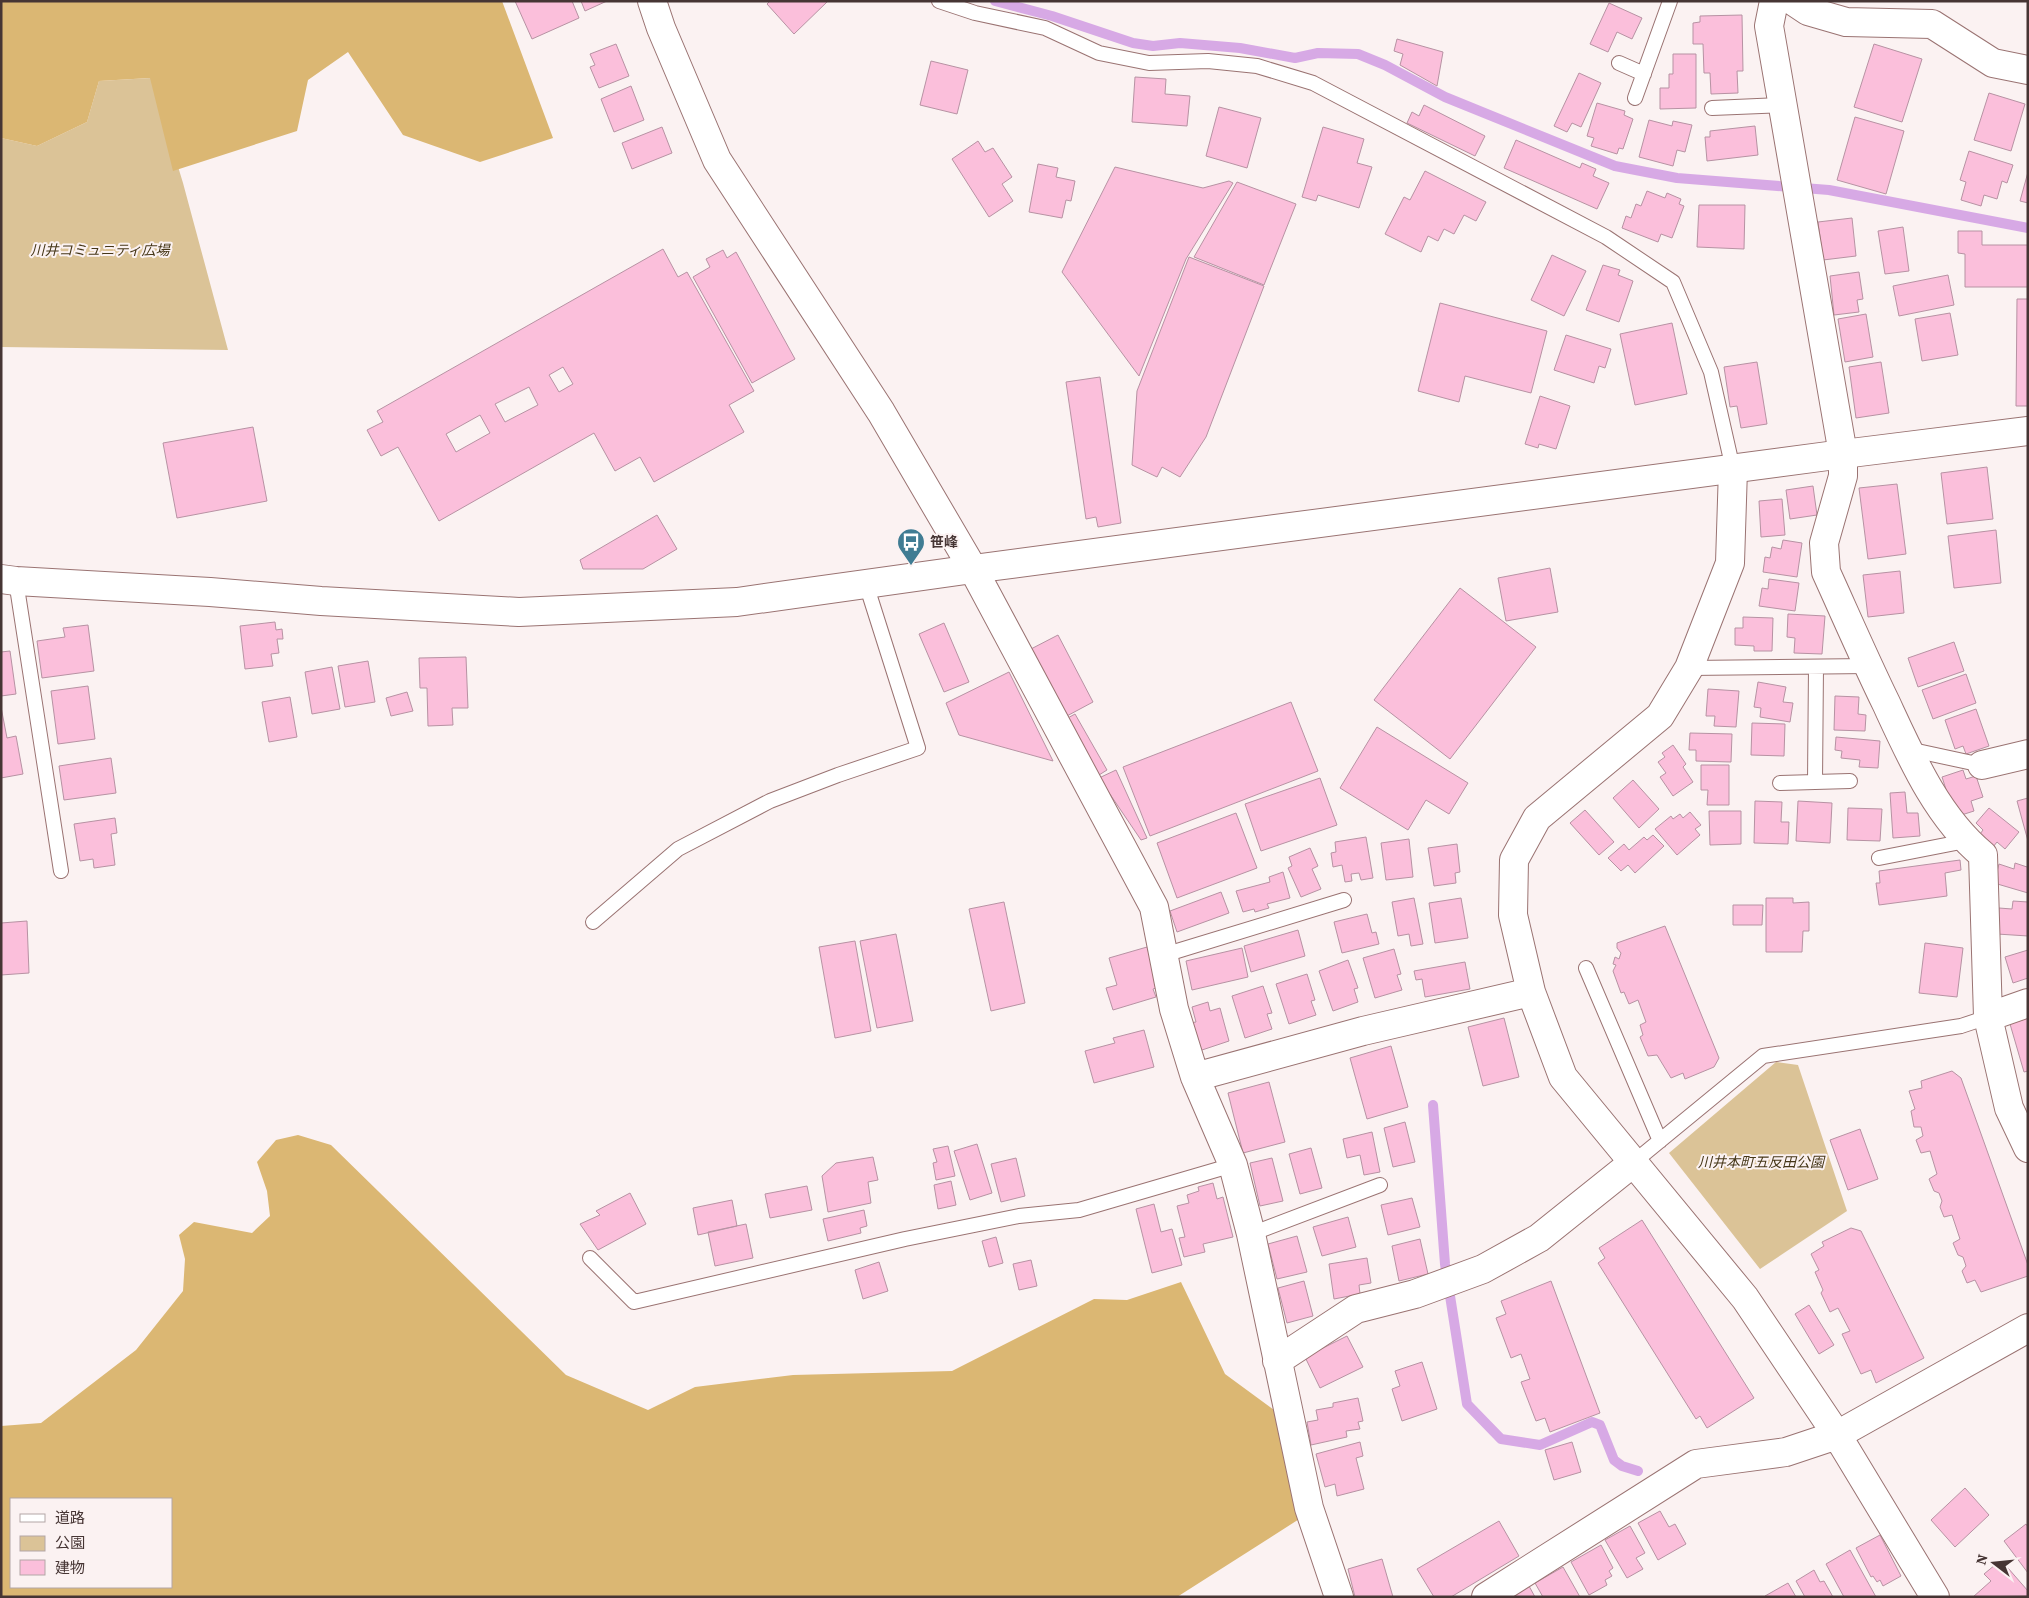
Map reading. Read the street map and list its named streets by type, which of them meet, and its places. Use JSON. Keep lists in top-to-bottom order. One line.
{"parks":["川井コミュニティ広場","川井本町五反田公園"],"places":{"bus stop":["笹峰"]},"legend":["道路","公園","建物"],"north":"left"}
